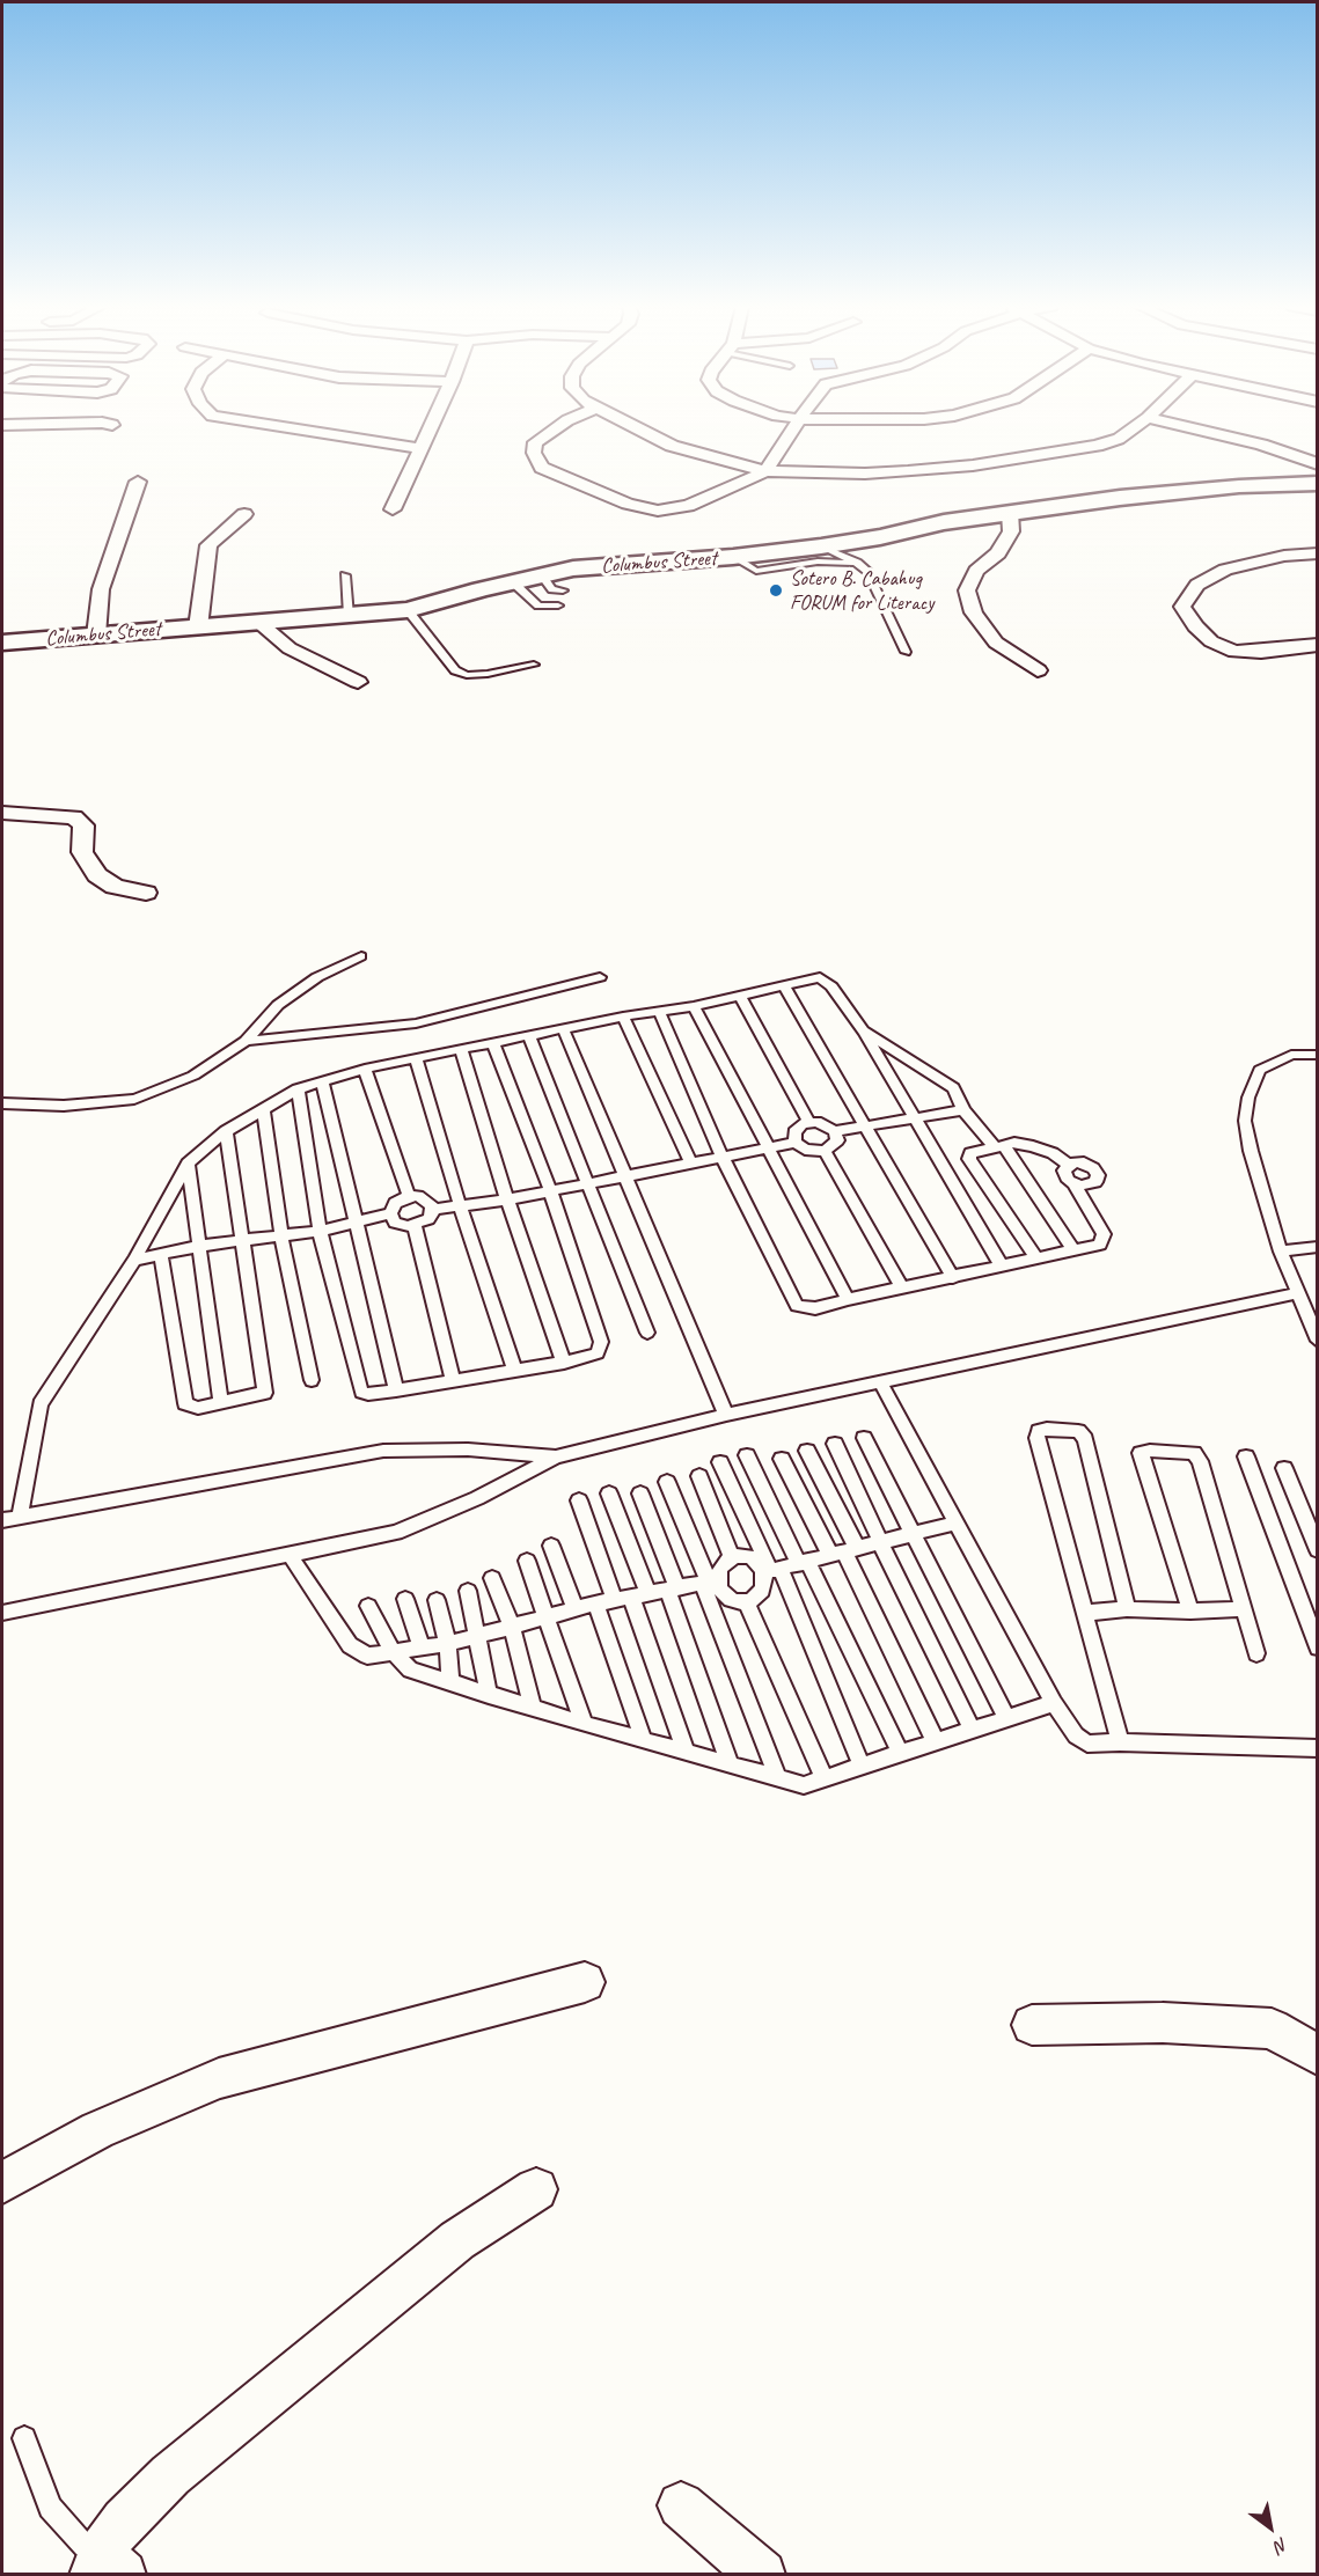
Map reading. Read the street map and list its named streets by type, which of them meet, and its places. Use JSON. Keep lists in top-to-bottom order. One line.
{"streets":{"street":["Columbus Street"]},"places":["Sotero B. Cabahug FORUM for Literacy"],"north":"bottom right"}
